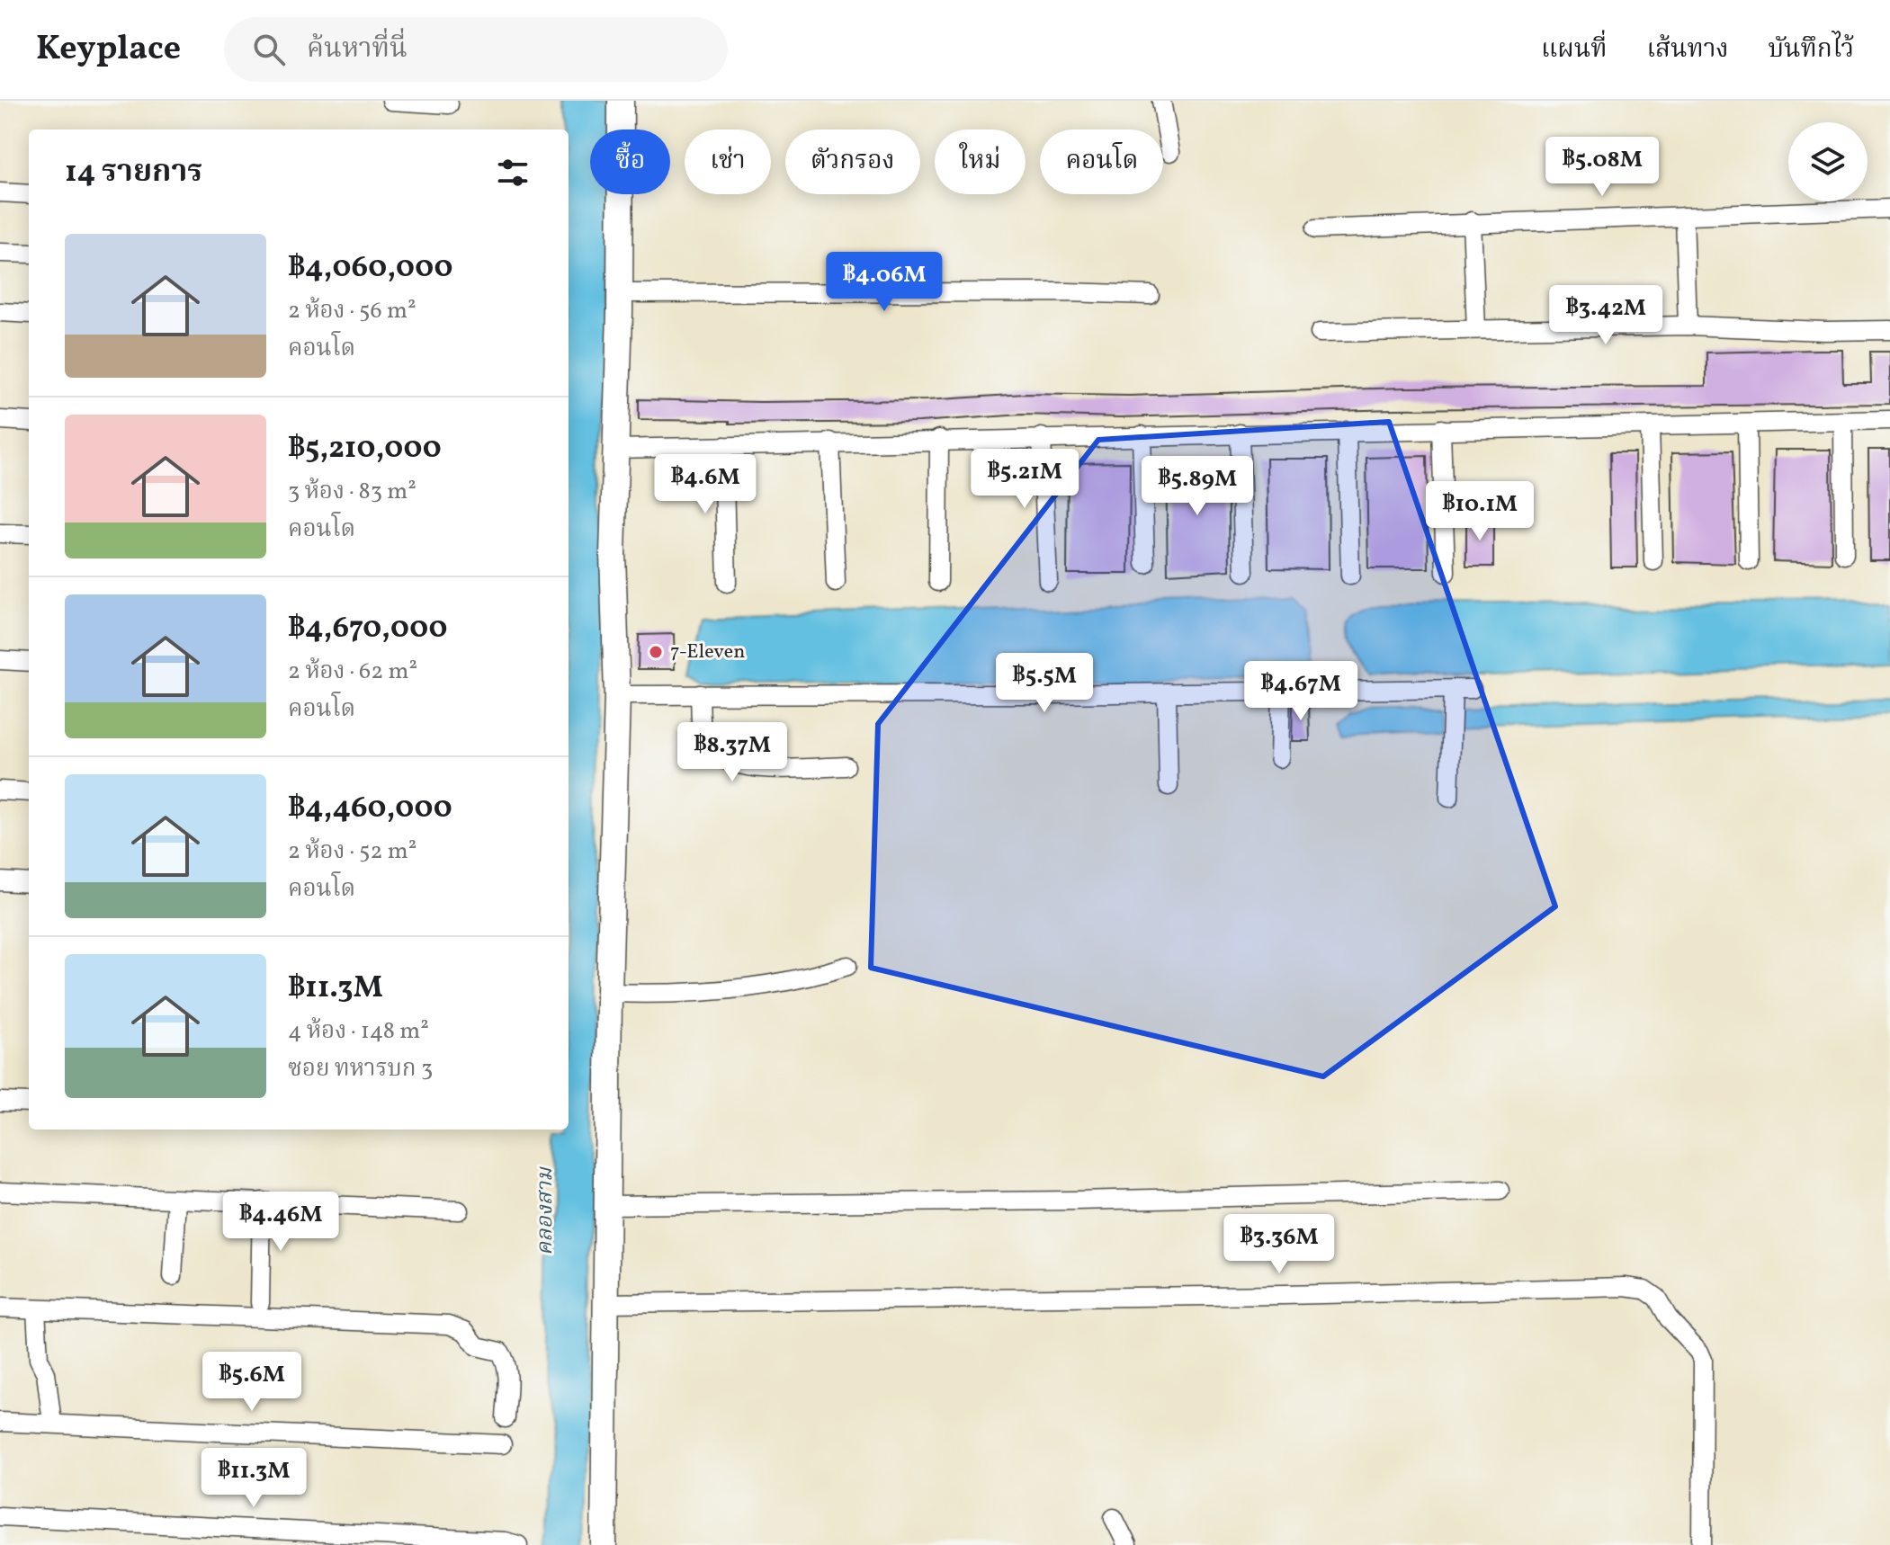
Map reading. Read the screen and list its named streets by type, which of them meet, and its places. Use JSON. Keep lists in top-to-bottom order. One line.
{"water":["คลองสาม"],"places":["7-Eleven"],"page":{"header":"Keyplace","search":"ค้นหาที่นี่","nav":["แผนที่","เส้นทาง","บันทึกไว้"],"chip":["ซื้อ","เช่า","ตัวกรอง","ใหม่","คอนโด"],"heading":"14 รายการ","price":["฿5.08M","฿4.06M","฿3.42M","฿5.21M","฿4.6M","฿5.89M","฿10.1M","฿5.5M","฿4.67M","฿8.37M","฿4.46M","฿3.36M","฿5.6M","฿11.3M"],"list":[{"name":"฿4,060,000","note":"2 ห้อง · 56 m² · คอนโด"},{"name":"฿5,210,000","note":"3 ห้อง · 83 m² · คอนโด"},{"name":"฿4,670,000","note":"2 ห้อง · 62 m² · คอนโด"},{"name":"฿4,460,000","note":"2 ห้อง · 52 m² · คอนโด"},{"name":"฿11.3M","note":"4 ห้อง · 148 m² · ซอย ทหารบก 3"}]}}
